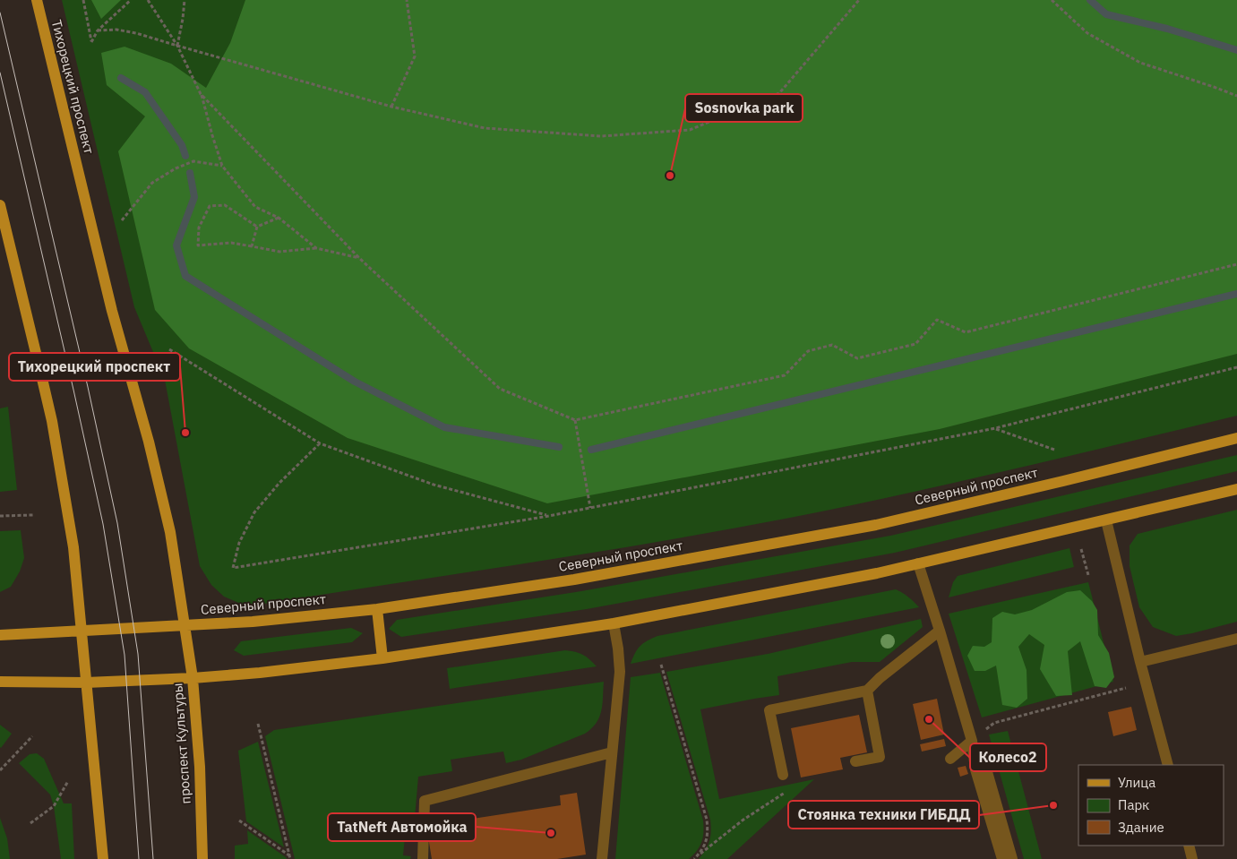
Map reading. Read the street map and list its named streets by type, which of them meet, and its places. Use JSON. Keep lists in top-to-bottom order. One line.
{"streets":{"main road":["Тихорецкий проспект","Северный проспект","проспект Культуры"]},"crossings":[["Тихорецкий проспект","Северный проспект"],["Тихорецкий проспект","проспект Культуры"],["Северный проспект","проспект Культуры"]],"places":["Sosnovka park","Тихорецкий проспект","Колесо2","Стоянка техники ГИБДД","TatNeft Автомойка"],"legend":["Улица","Парк","Здание"]}
